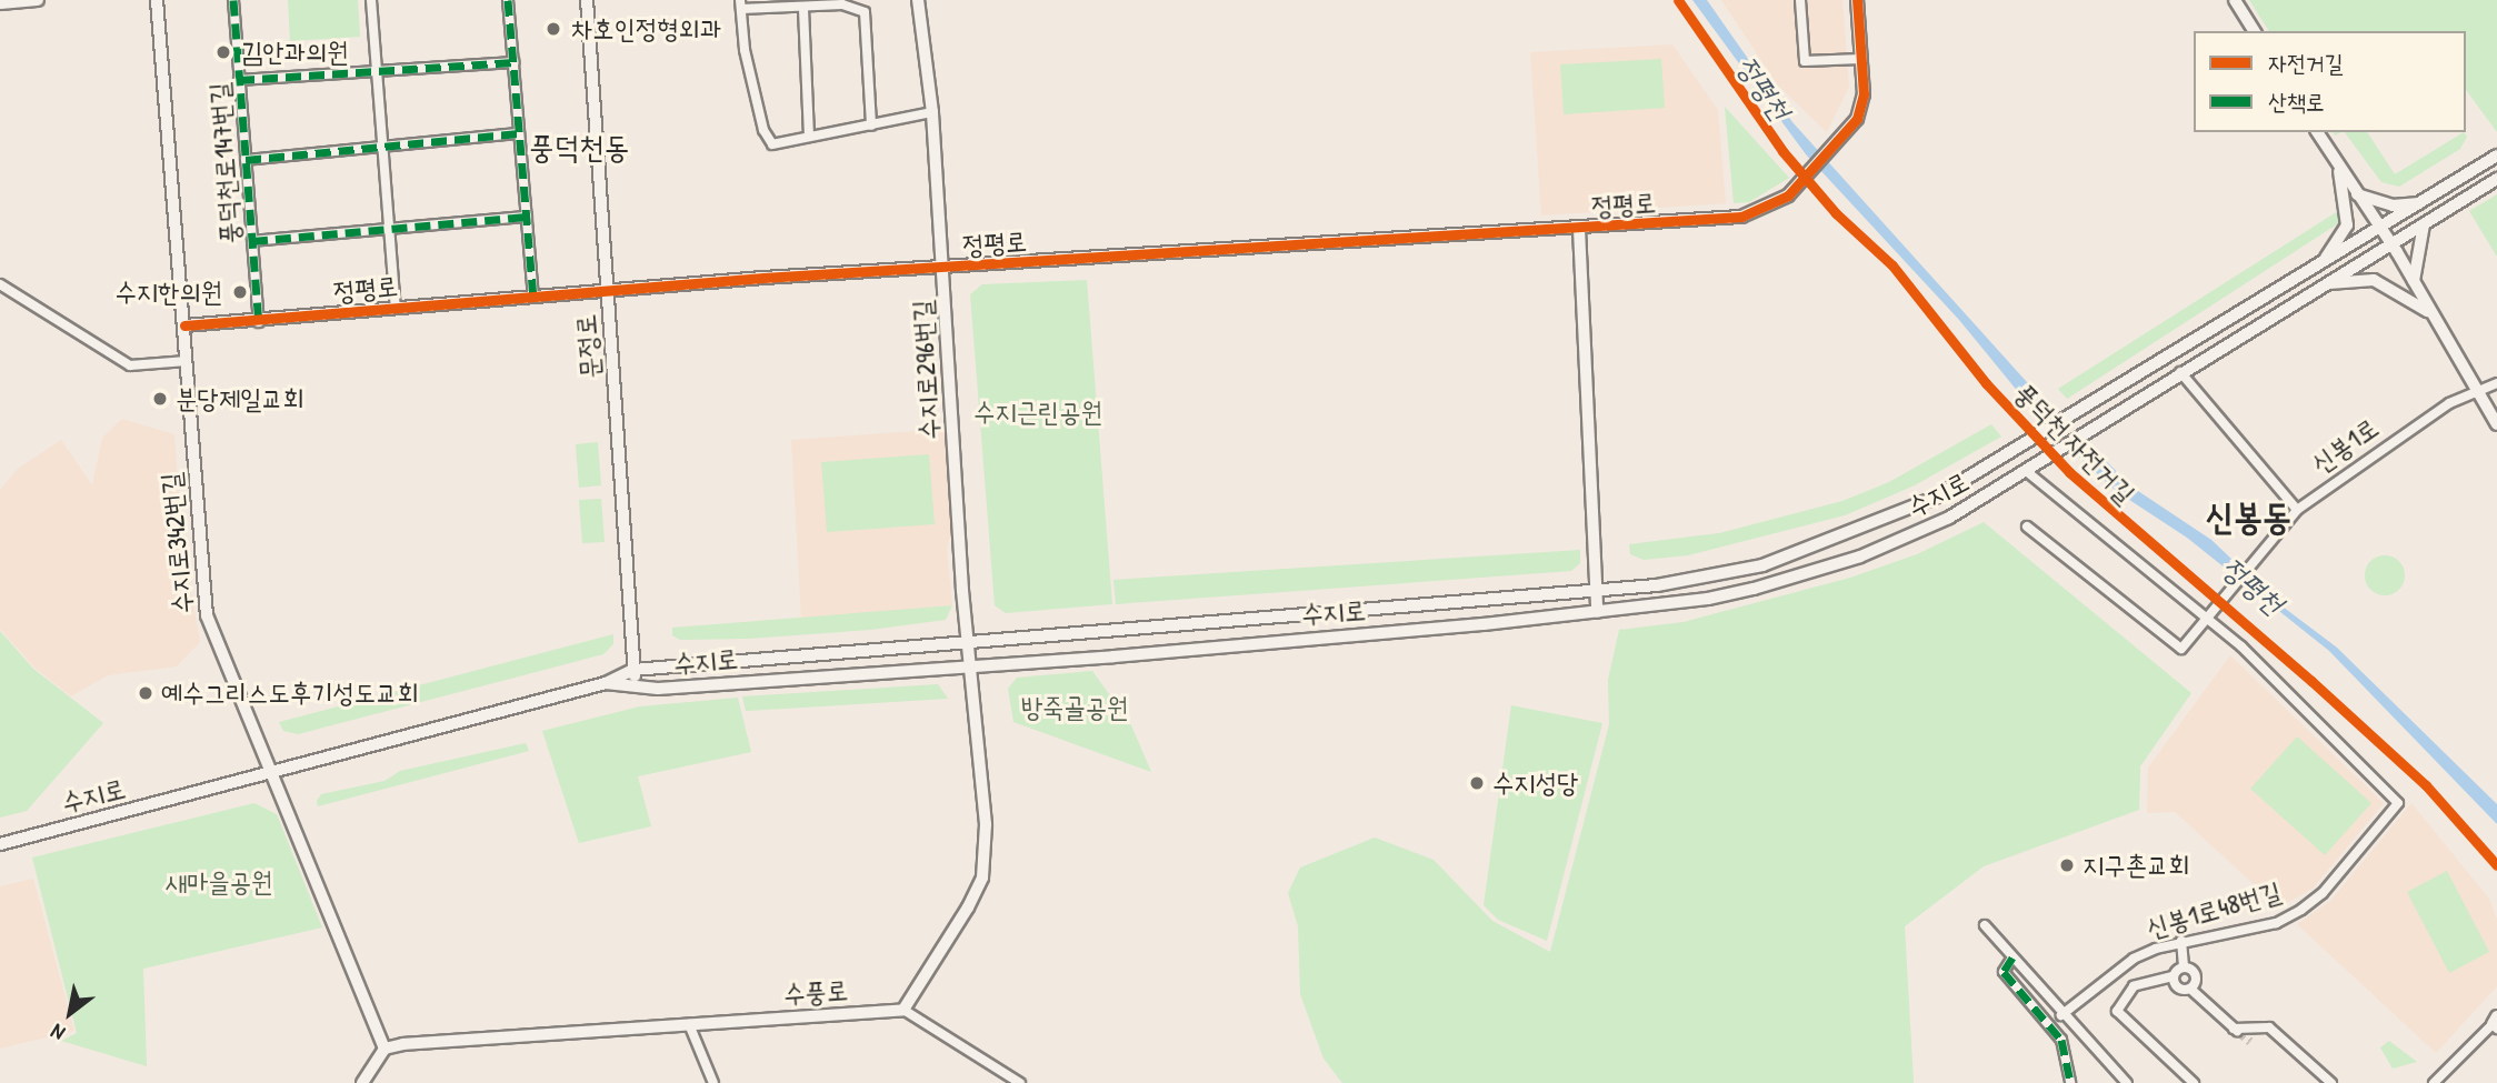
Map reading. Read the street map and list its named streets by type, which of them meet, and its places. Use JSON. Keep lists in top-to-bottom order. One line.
{"streets":{"street":["풍덕천로147번길","정평로","문정로","수지로296번길","신봉1로","수지로","수지로342번길","신봉1로48번길","수풍로"],"cycle path":["풍덕천 자전거길"]},"crossings":[["풍덕천로147번길","정평로"],["정평로","문정로"],["정평로","수지로296번길"],["정평로","수지로342번길"],["문정로","수지로"],["수지로296번길","수지로"],["신봉1로","신봉1로48번길"],["수지로","수지로342번길"],["수지로342번길","수풍로"]],"districts":["풍덕천동","신봉동"],"water":["정평천"],"parks":["수지근린공원","방죽골공원","새마을공원"],"places":["차호인정형외과","김안과의원","수지한의원","분당제일교회","예수그리스도후기성도교회","수지성당","지구촌교회"],"legend":["자전거길","산책로"],"north":"bottom left"}
